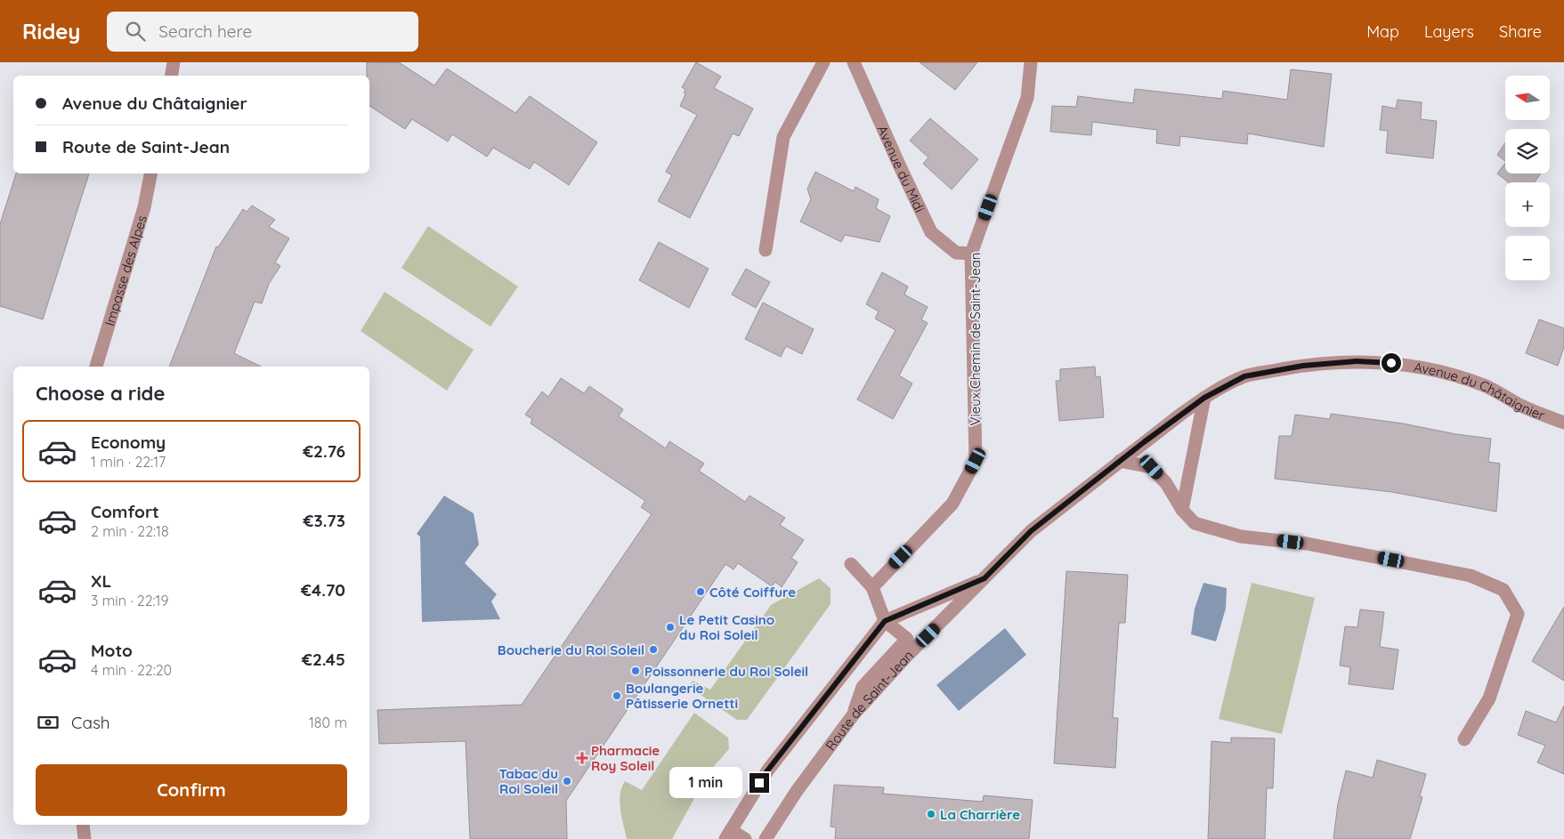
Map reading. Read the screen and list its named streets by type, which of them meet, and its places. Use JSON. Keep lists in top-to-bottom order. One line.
{"streets":{"street":["Avenue du Midi","Impasse des Alpes","Vieux Chemin de Saint-Jean","Avenue du Châtaignier","Route de Saint-Jean"]},"crossings":[["Avenue du Midi","Vieux Chemin de Saint-Jean"],["Avenue du Châtaignier","Route de Saint-Jean"]],"places":{"other":["Côté Coiffure","Le Petit Casino du Roi Soleil","Boucherie du Roi Soleil","Poissonnerie du Roi Soleil","Boulangerie Pâtisserie Ornetti","Tabac du Roi Soleil","La Charrière"],"health":["Pharmacie Roy Soleil"]},"north":"left","page":{"header":"Ridey","search":"Search here","nav":["Map","Layers","Share"],"map_buttons":["+","−"],"banner":["Avenue du Châtaignier","Route de Saint-Jean"],"heading":"Choose a ride","list":[{"name":"Economy","note":"1 min · 22:17","value":"€2.76"},{"name":"Comfort","note":"2 min · 22:18","value":"€3.73"},{"name":"XL","note":"3 min · 22:19","value":"€4.70"},{"name":"Moto","note":"4 min · 22:20","value":"€2.45"}],"pay":["Cash","180 m"],"buttons":"Confirm","bubble":"1 min"}}
